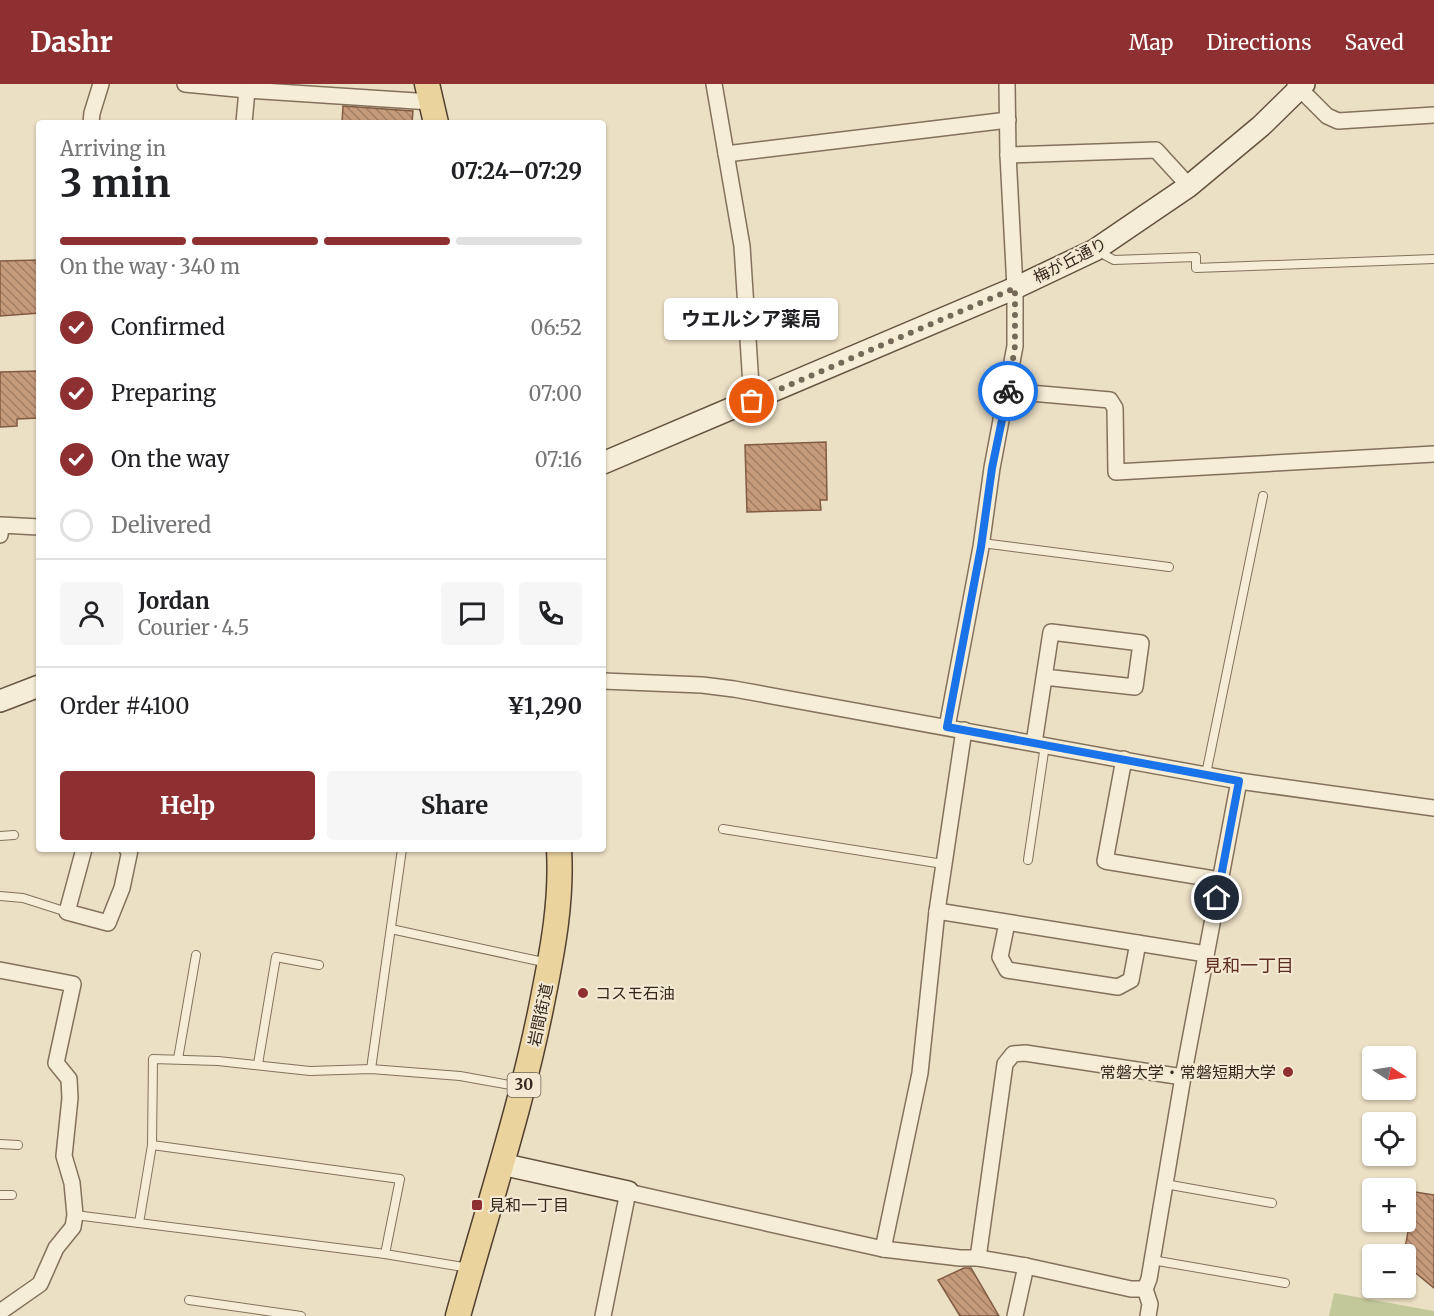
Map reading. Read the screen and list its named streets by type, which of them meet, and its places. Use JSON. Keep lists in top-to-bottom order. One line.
{"streets":{"main road":["岩間街道","30"],"street":["梅が丘通り"]},"districts":["見和一丁目"],"places":{"other":["ウエルシア薬局","コスモ石油","常磐大学・常磐短期大学"],"transit":["見和一丁目"]},"north":"right","page":{"header":"Dashr","nav":["Map","Directions","Saved"],"heading":["3 min","Arriving in","07:24–07:29"],"panel":["Jordan","Courier · 4.5","Order #4100","¥1,290"],"bar":"On the way · 340 m","list":[["Confirmed","06:52"],["Preparing","07:00"],["On the way","07:16"],"Delivered"],"bubble":"ウエルシア薬局","buttons":["Help","Share"],"map_buttons":["+","−"]}}
